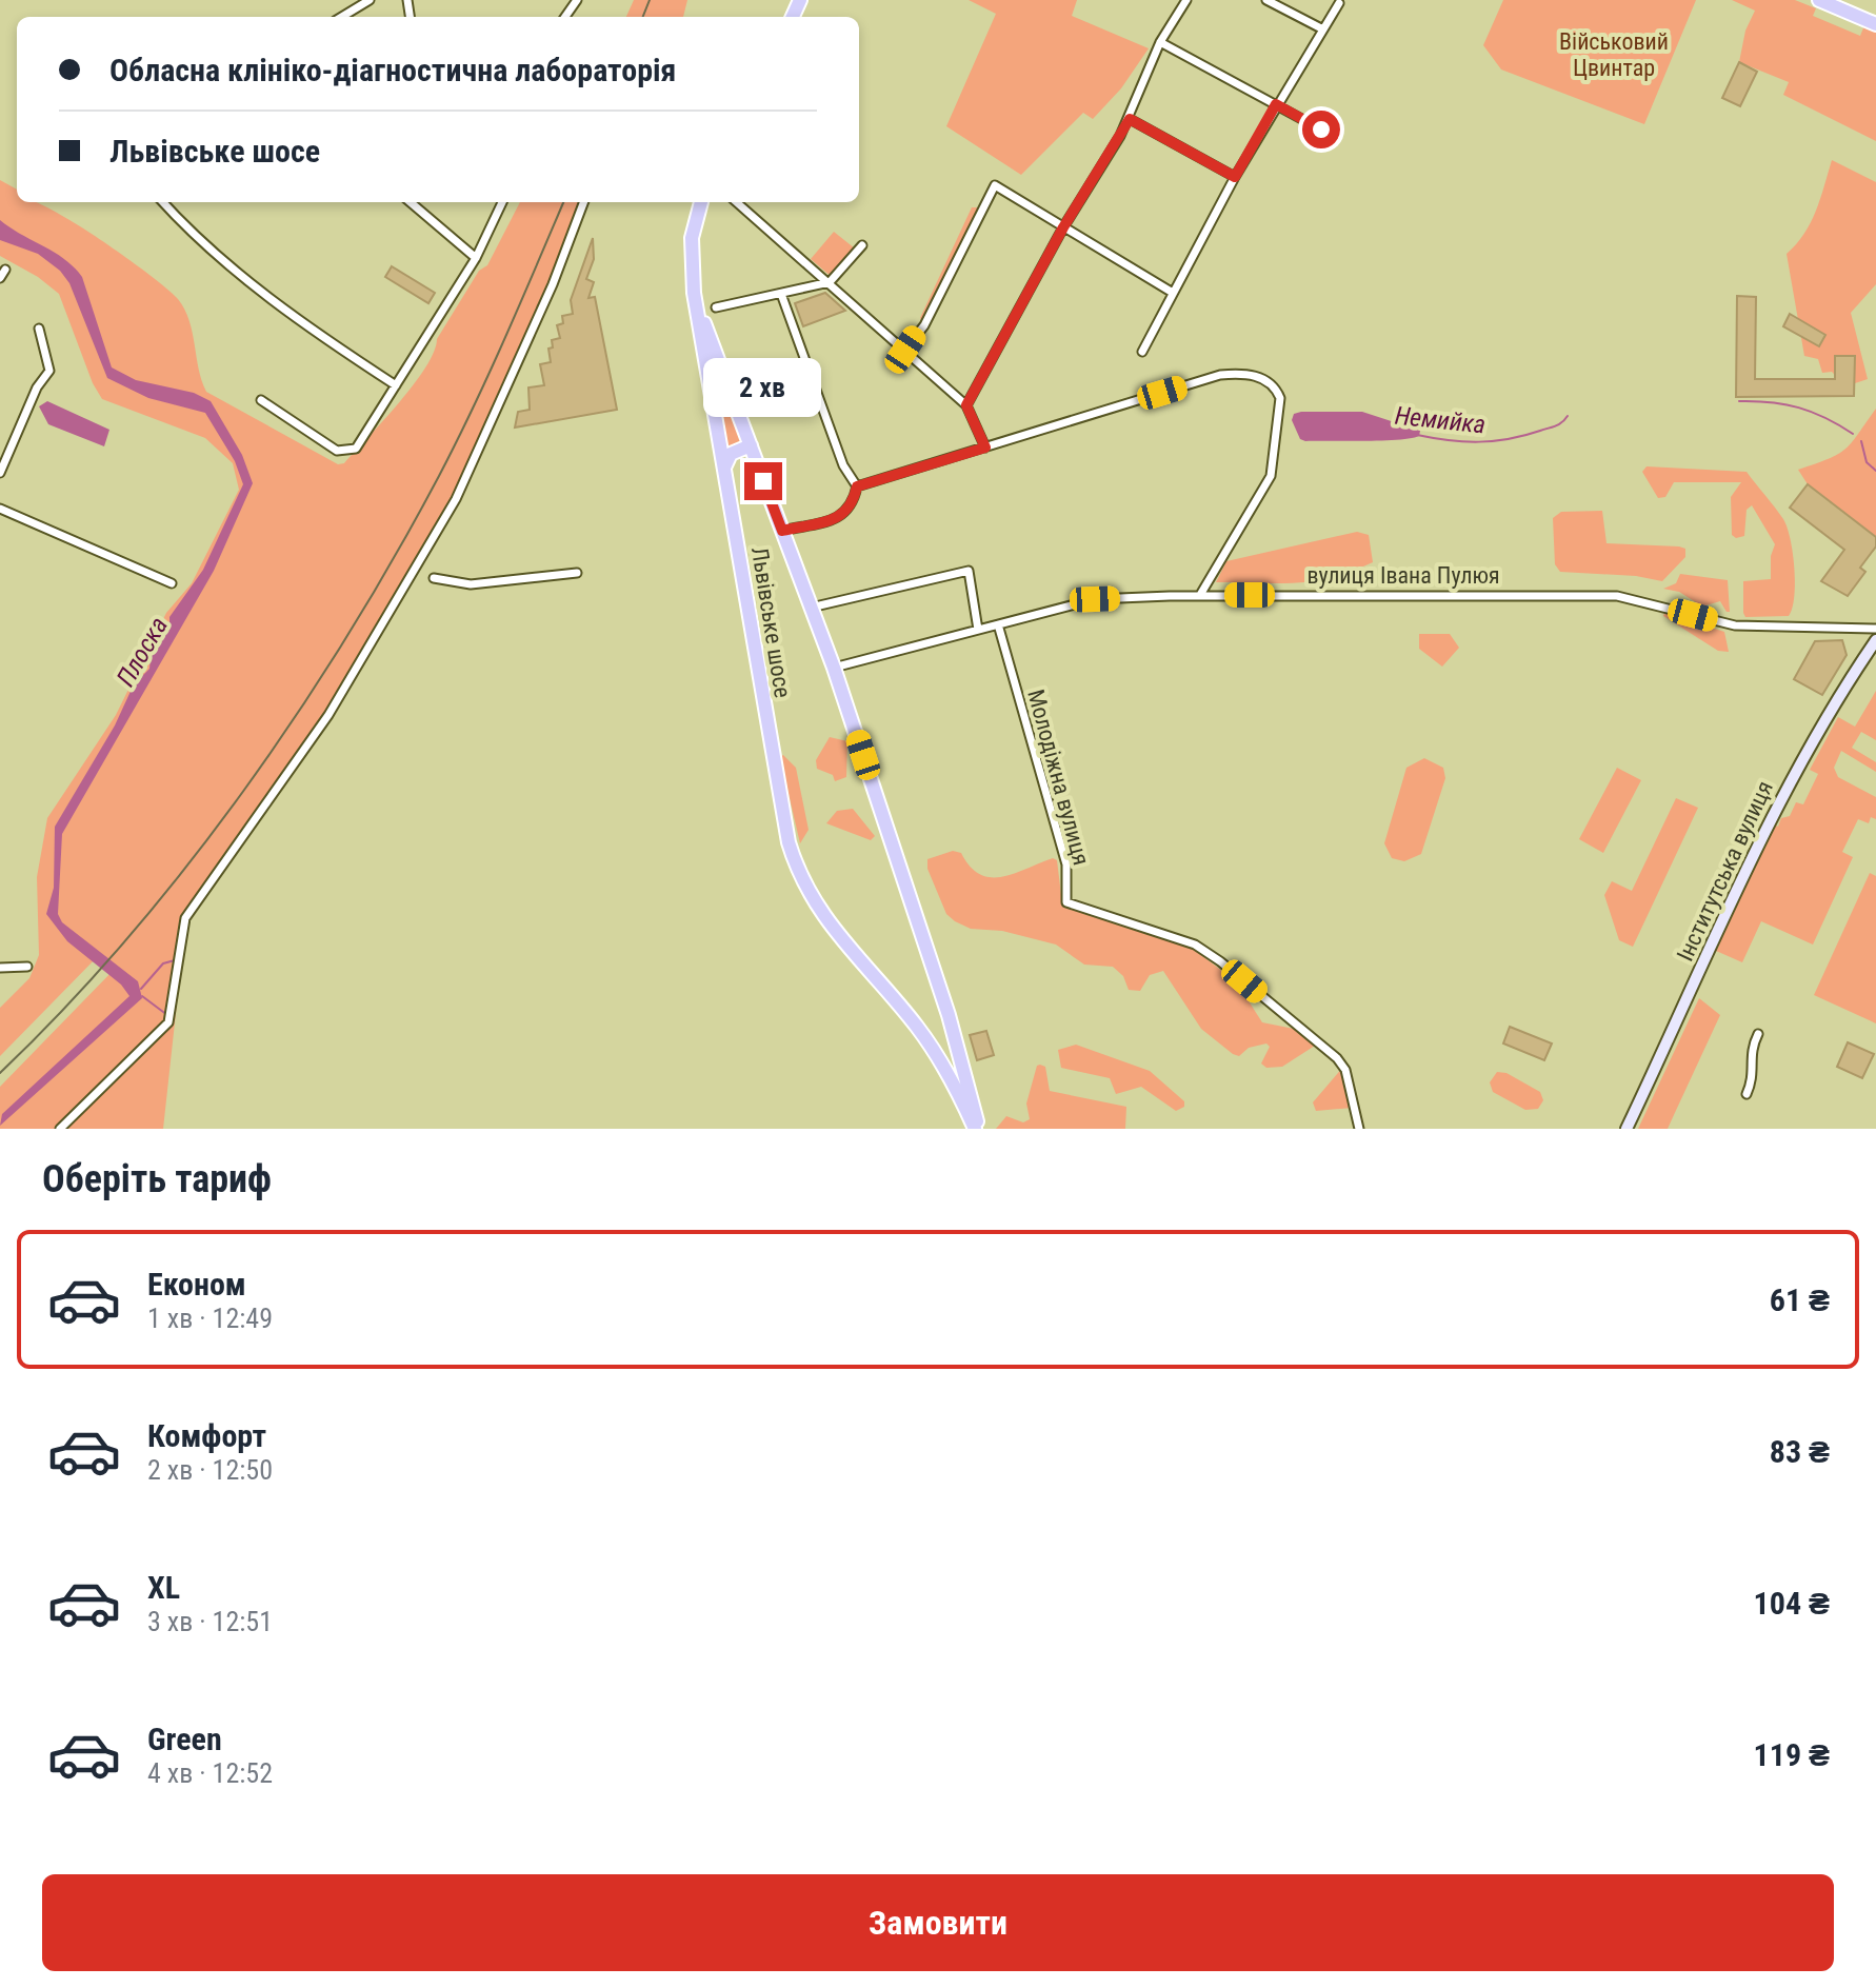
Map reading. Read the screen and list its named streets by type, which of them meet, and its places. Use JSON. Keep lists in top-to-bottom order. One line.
{"streets":{"main road":["Львівське шосе"],"street":["вулиця Івана Пулюя","Молодіжна вулиця","Інститутська вулиця"]},"crossings":[["вулиця Івана Пулюя","Львівське шосе"],["вулиця Івана Пулюя","Молодіжна вулиця"]],"water":["Немийка","Плоска"],"parks":["Військовий Цвинтар"],"page":{"banner":["Обласна клініко-діагностична лабораторія","Львівське шосе"],"bubble":"2 хв","heading":"Оберіть тариф","list":[{"name":"Економ","note":"1 хв · 12:49","value":"61 ₴"},{"name":"Комфорт","note":"2 хв · 12:50","value":"83 ₴"},{"name":"XL","note":"3 хв · 12:51","value":"104 ₴"},{"name":"Green","note":"4 хв · 12:52","value":"119 ₴"}],"buttons":"Замовити"}}
